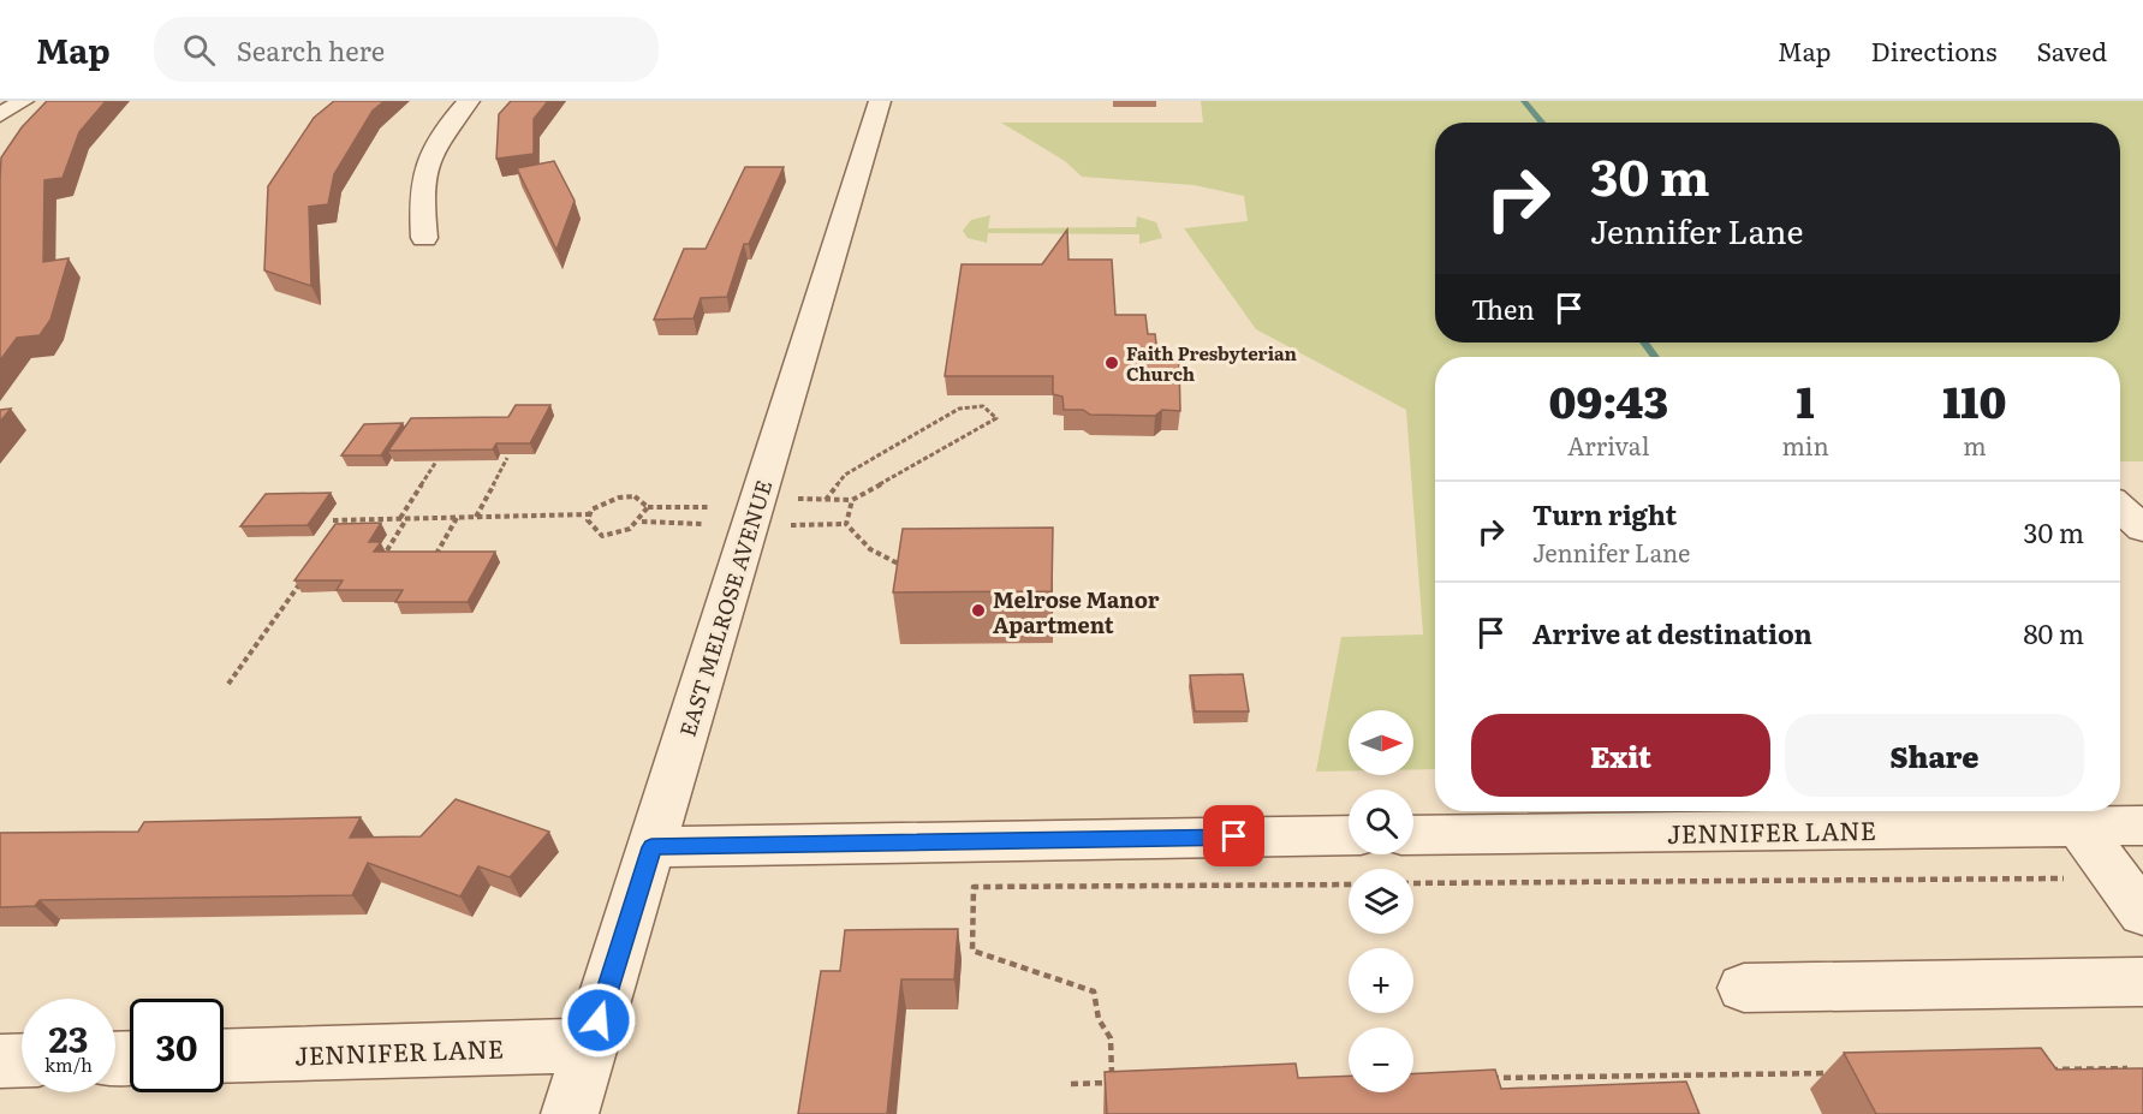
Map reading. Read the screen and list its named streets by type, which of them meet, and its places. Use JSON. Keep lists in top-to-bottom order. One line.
{"streets":{"street":["EAST MELROSE AVENUE","JENNIFER LANE"]},"crossings":[["EAST MELROSE AVENUE","JENNIFER LANE"]],"places":["Faith Presbyterian Church","Melrose Manor Apartment"],"north":"right","page":{"header":"Map","search":"Search here","nav":["Map","Directions","Saved"],"turn":["30 m","Jennifer Lane"],"then":"Then","eta":["09:43","Arrival","1","min","110","m"],"list":[{"name":"Turn right","note":"Jennifer Lane","value":"30 m"},{"name":"Arrive at destination","value":"80 m"}],"buttons":["Exit","Share"],"map_buttons":["+","−"],"speed":"23 km/h","limit":"30"}}
